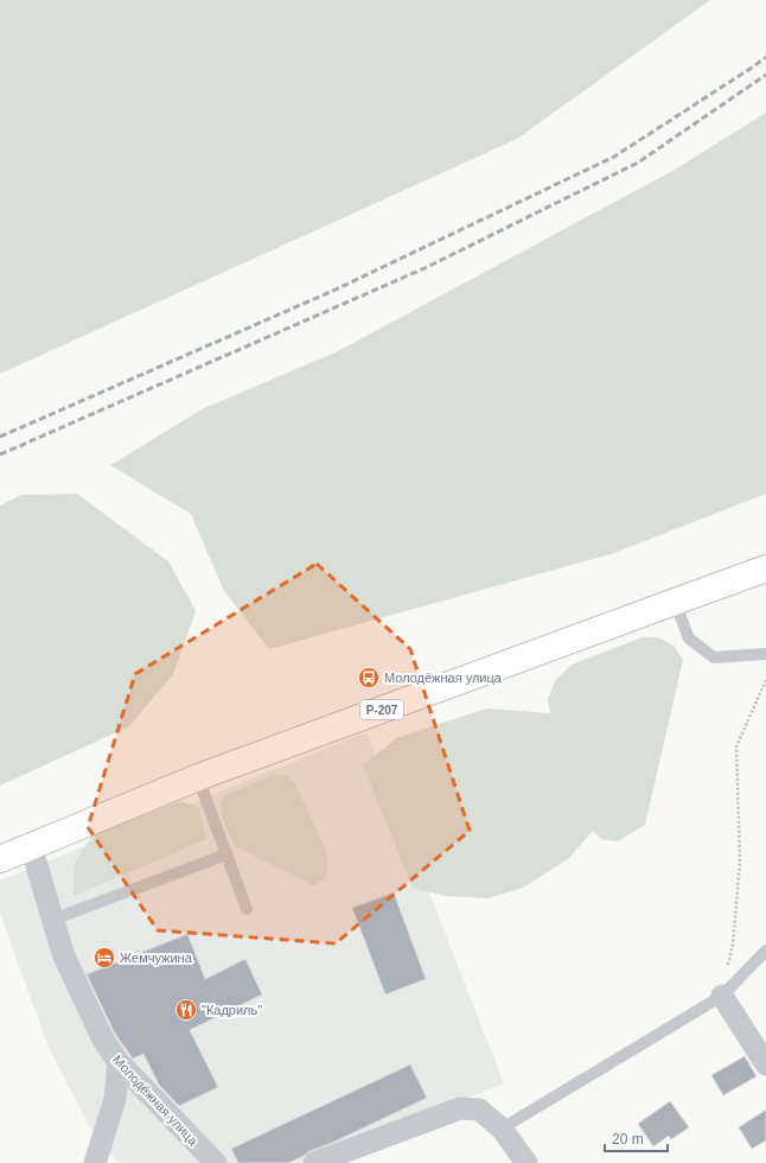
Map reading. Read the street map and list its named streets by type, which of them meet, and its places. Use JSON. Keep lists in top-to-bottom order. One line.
{"streets":{"main road":["Р-207"],"street":["Молодёжная улица"]},"crossings":[["Р-207","Молодёжная улица"]],"places":{"bus stop":["Молодёжная улица"],"hotel":["Жемчужина"],"restaurant":["\"Кадриль\""]},"scale_bar":"20 m"}
